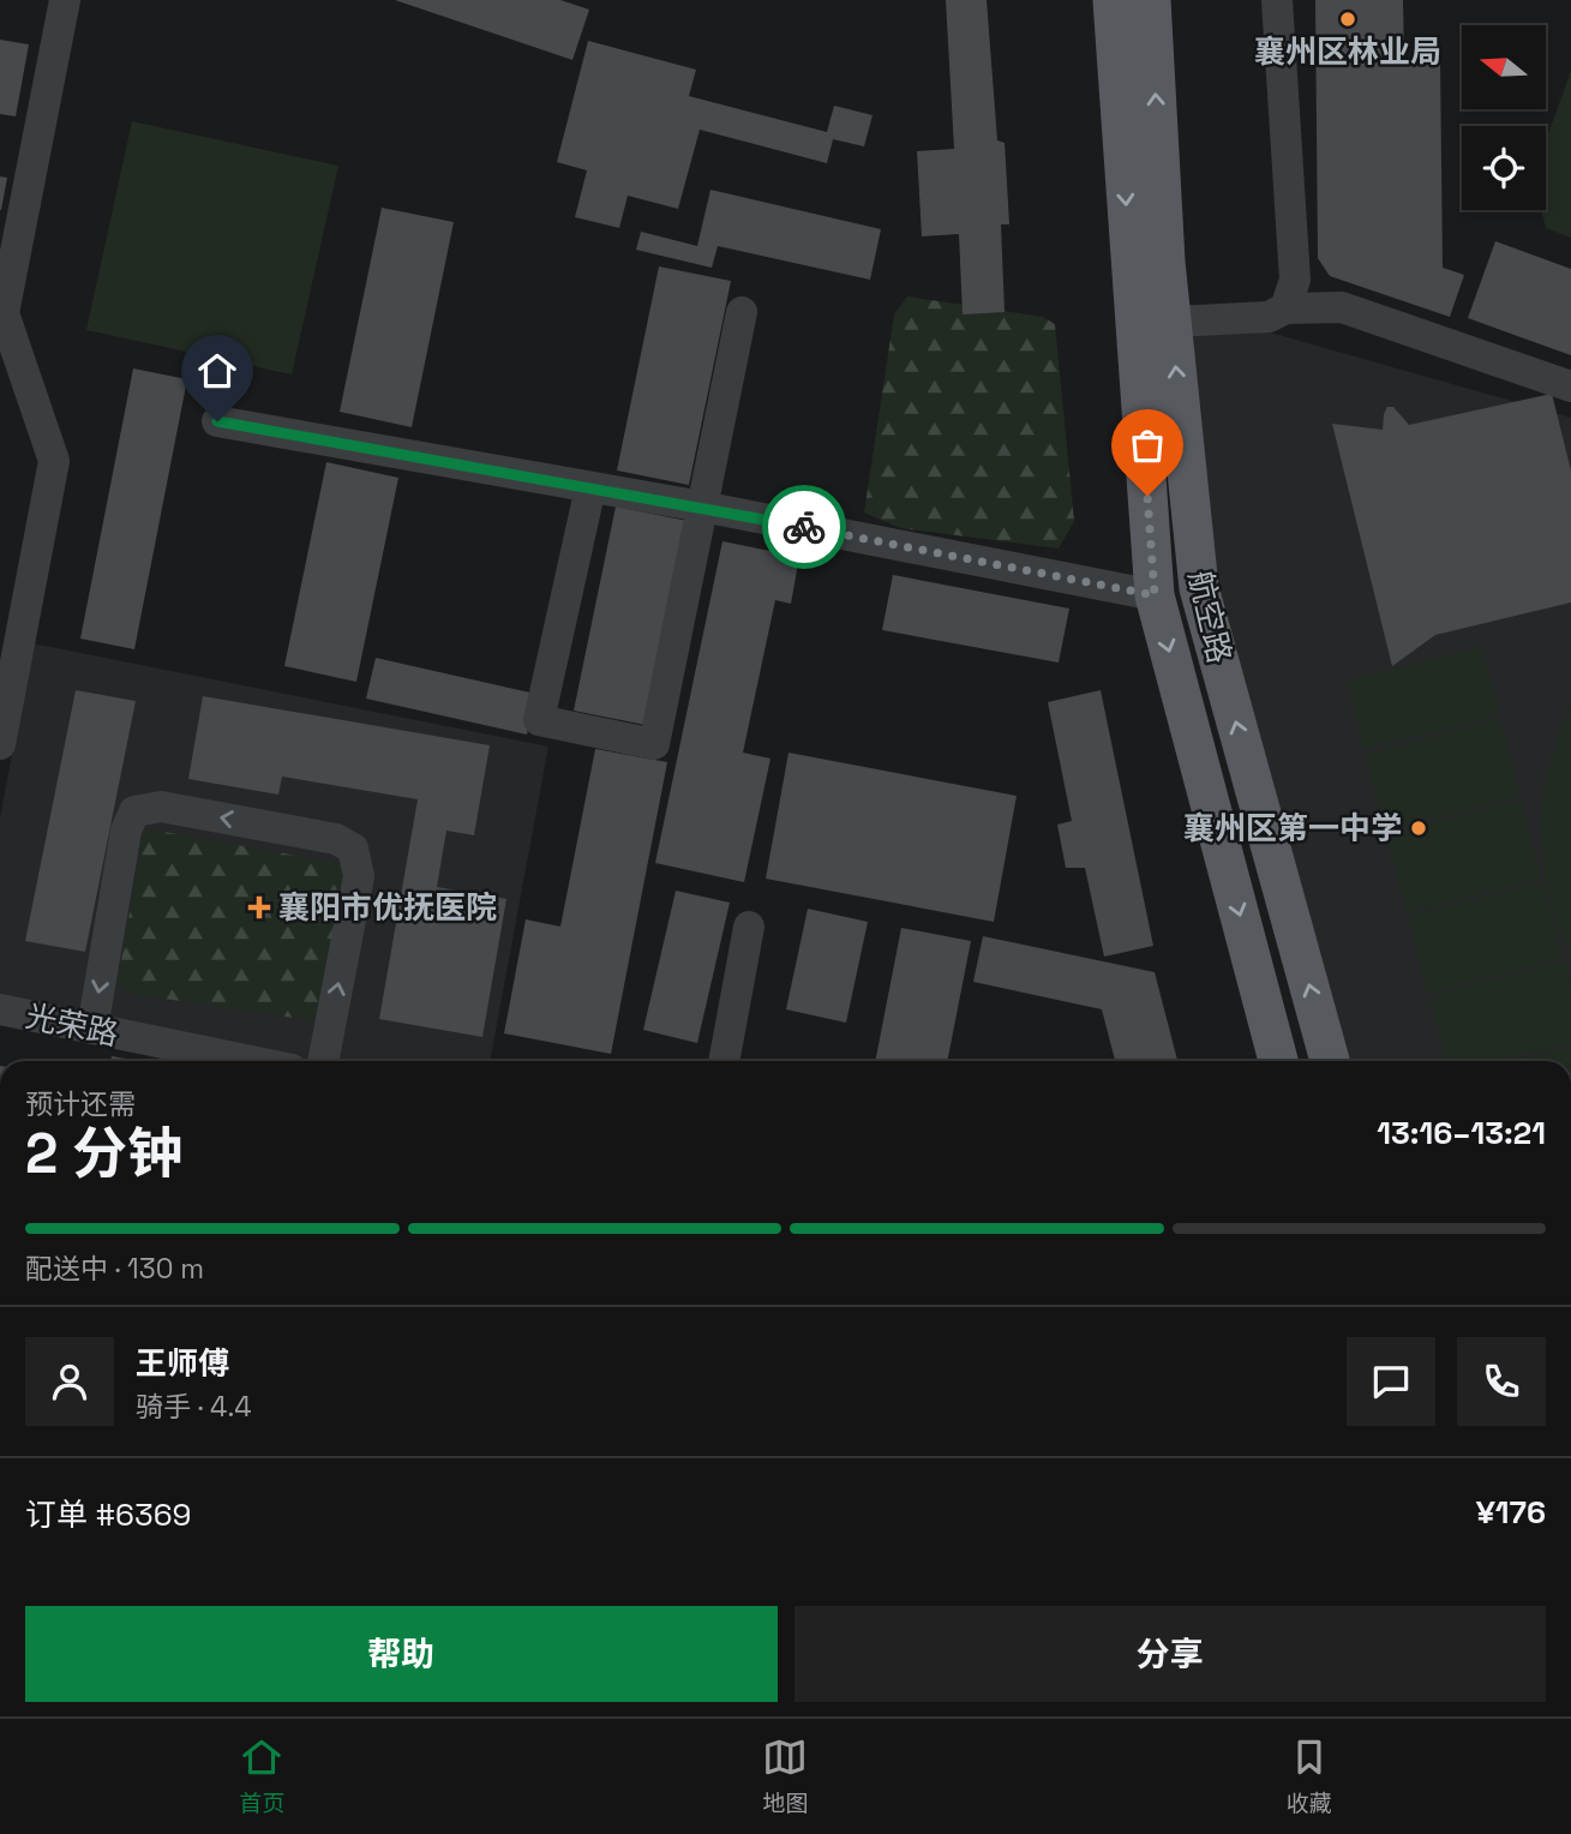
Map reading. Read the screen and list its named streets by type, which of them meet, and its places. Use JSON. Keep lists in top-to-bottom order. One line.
{"streets":{"main road":["航空路"],"street":["光荣路"]},"places":{"other":["襄州区林业局","襄州区第一中学"],"health":["襄阳市优抚医院"]},"north":"left","page":{"heading":["2 分钟","预计还需","13:16–13:21"],"panel":["王师傅","骑手 · 4.4","订单 #6369","¥176"],"bar":"配送中 · 130 m","buttons":["帮助","分享"],"tabs":["首页","地图","收藏"]}}
